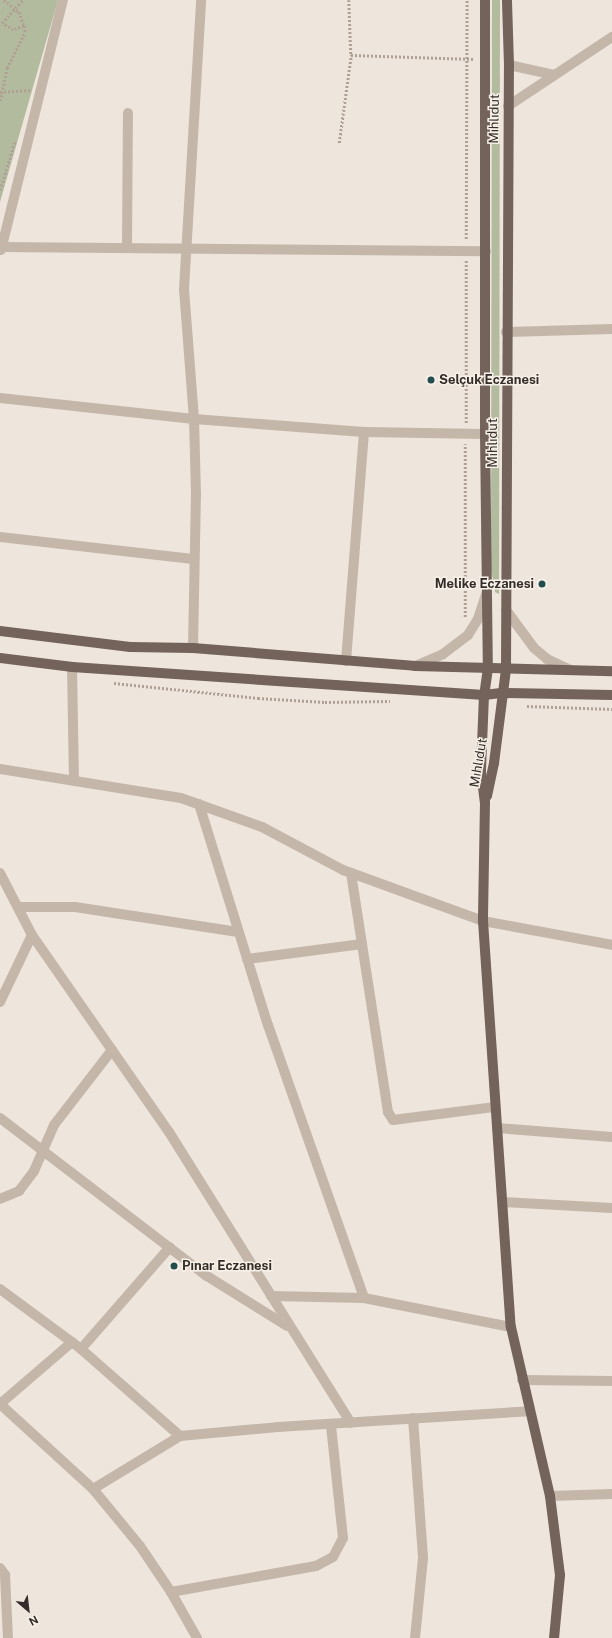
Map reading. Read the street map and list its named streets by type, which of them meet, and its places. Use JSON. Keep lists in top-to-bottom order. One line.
{"streets":{"main road":["Mıhlıdut"]},"places":["Selçuk Eczanesi","Melike Eczanesi","Pınar Eczanesi"],"north":"bottom right"}
